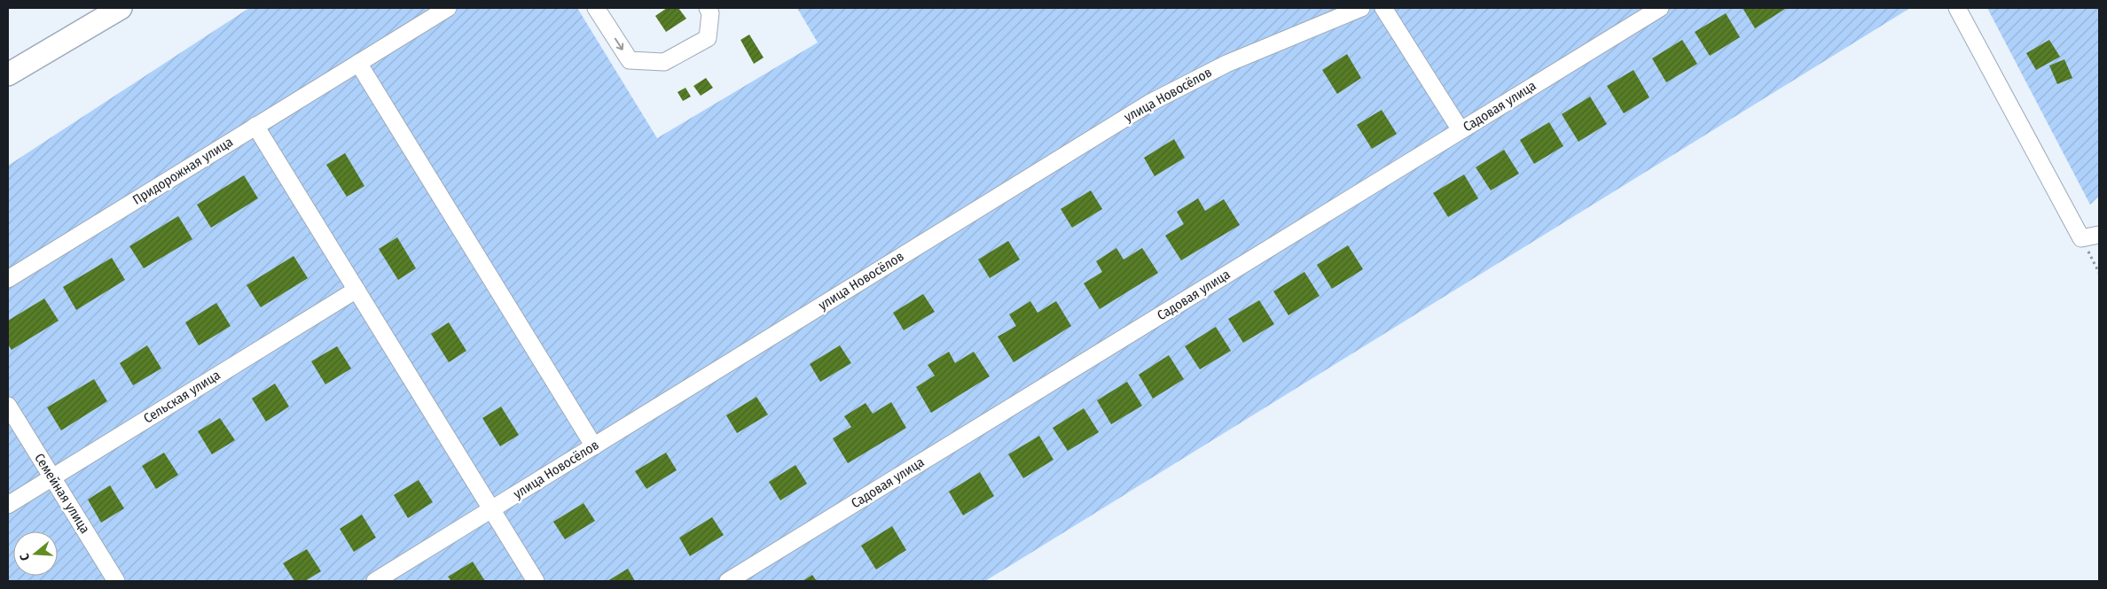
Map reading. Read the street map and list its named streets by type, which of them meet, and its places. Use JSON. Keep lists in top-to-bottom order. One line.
{"streets":{"street":["улица Новосёлов","Садовая улица","Придорожная улица","Сельская улица","Семейная улица"]},"crossings":[["Сельская улица","Семейная улица"]],"north":"left"}
